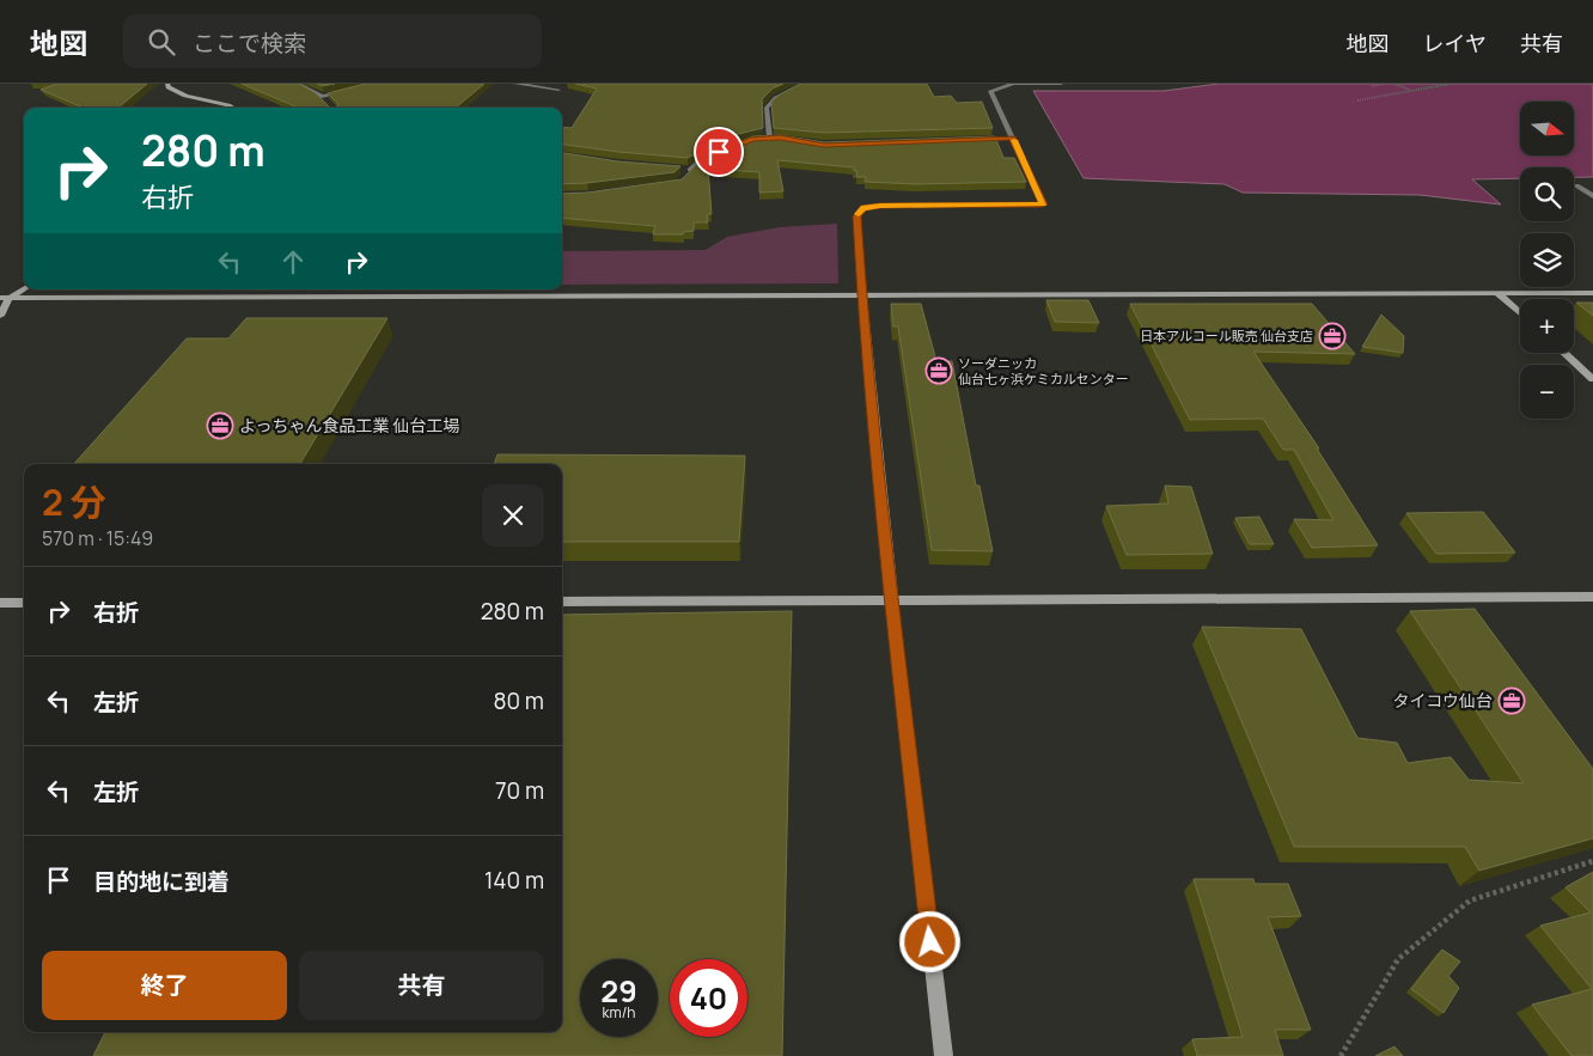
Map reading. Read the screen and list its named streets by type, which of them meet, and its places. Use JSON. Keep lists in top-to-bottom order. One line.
{"places":{"office":["日本アルコール販売 仙台支店","ソーダニッカ 仙台七ヶ浜ケミカルセンター","よっちゃん食品工業 仙台工場","タイコウ仙台"]},"north":"right","page":{"header":"地図","search":"ここで検索","nav":["地図","レイヤ","共有"],"map_buttons":["+","−"],"turn":["280 m","右折"],"heading":["2 分","570 m · 15:49"],"list":[{"name":"右折","value":"280 m"},{"name":"左折","value":"80 m"},{"name":"左折","value":"70 m"},{"name":"目的地に到着","value":"140 m"}],"buttons":["終了","共有"],"speed":"29 km/h","limit":"40"}}
